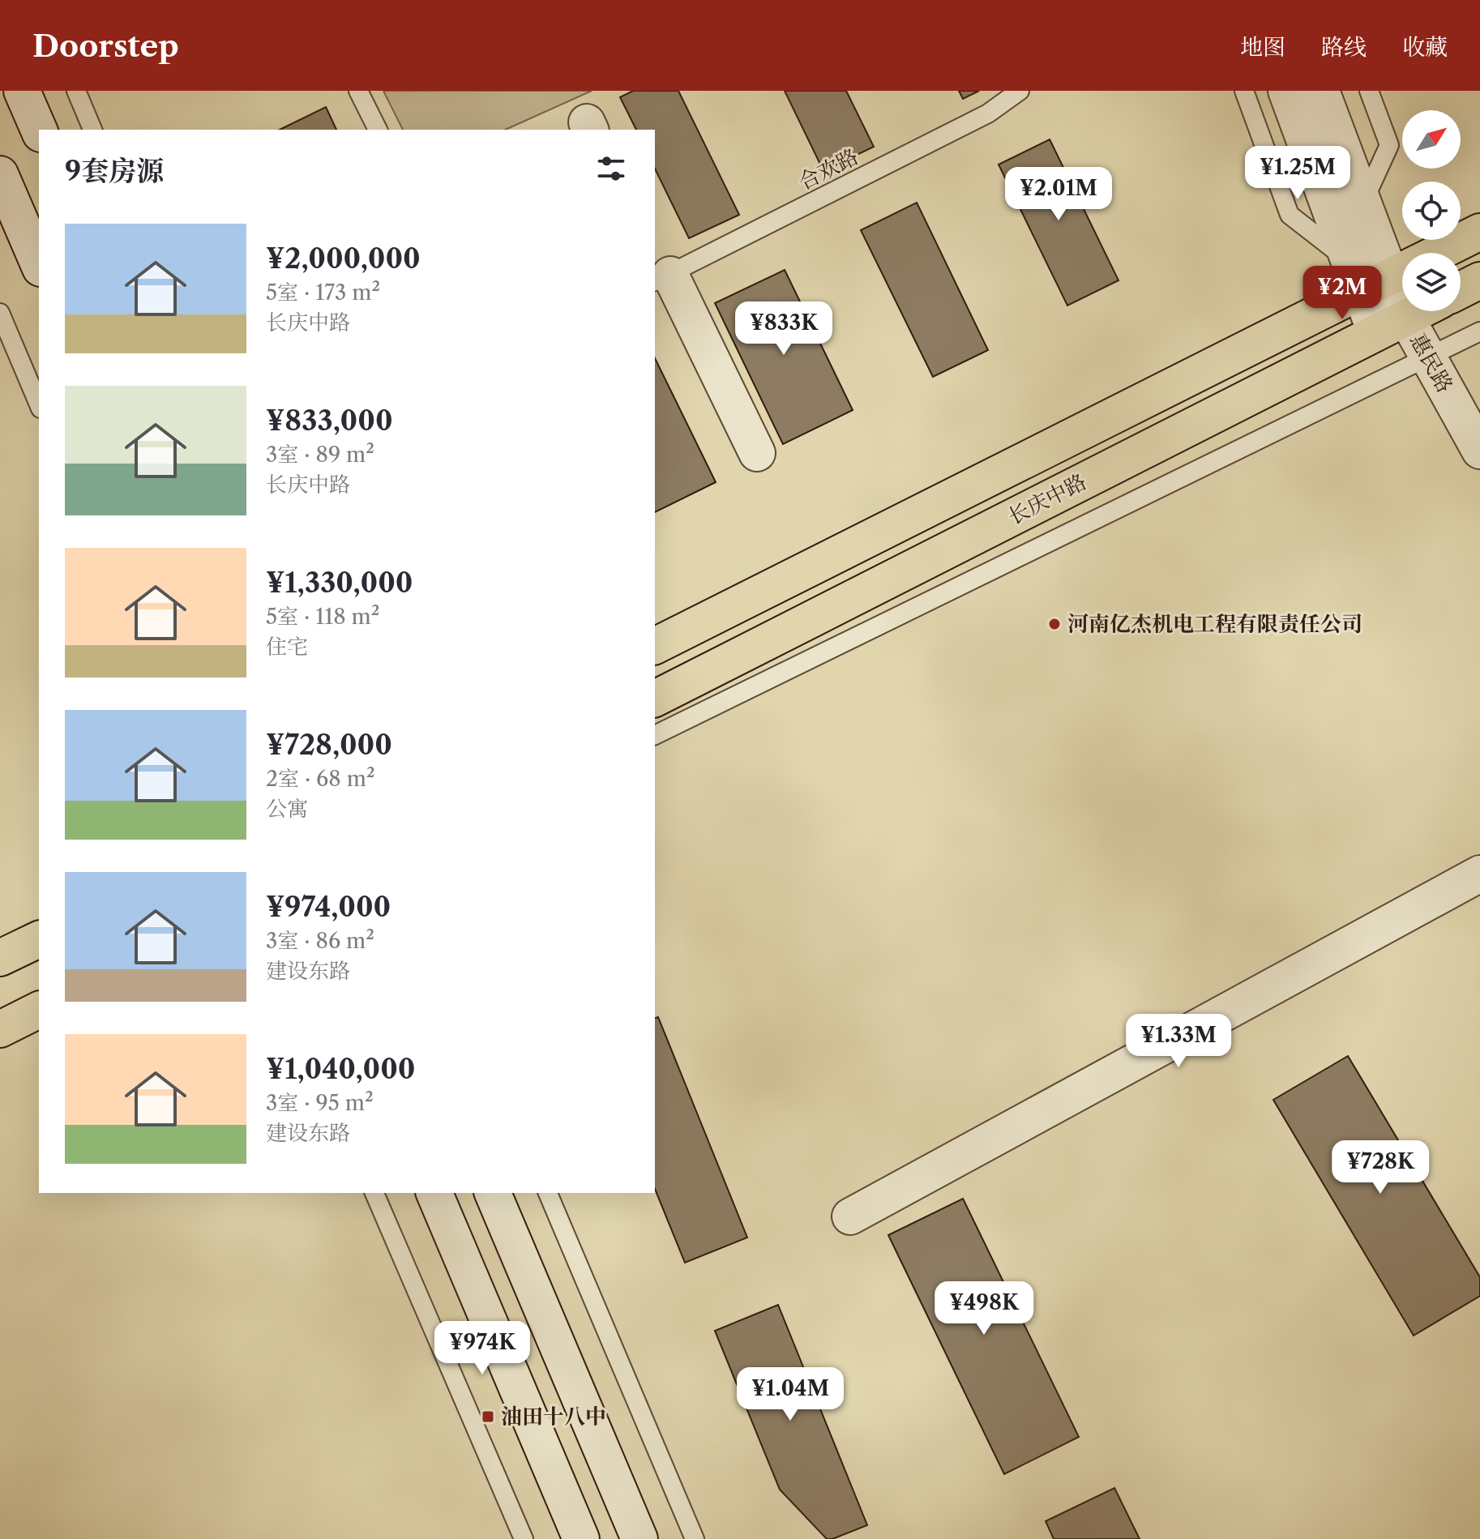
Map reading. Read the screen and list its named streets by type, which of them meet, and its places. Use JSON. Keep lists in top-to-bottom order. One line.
{"streets":{"main road":["长庆中路"],"street":["惠民路"],"lane":["合欢路"]},"crossings":[["惠民路","长庆中路"]],"places":{"other":["河南亿杰机电工程有限责任公司"],"transit":["油田十八中"]},"north":"top right","page":{"header":"Doorstep","nav":["地图","路线","收藏"],"heading":"9套房源","price":["¥1.25M","¥2.01M","¥2M","¥833K","¥1.33M","¥728K","¥498K","¥974K","¥1.04M"],"list":[{"name":"¥2,000,000","note":"5室 · 173 m² · 长庆中路"},{"name":"¥833,000","note":"3室 · 89 m² · 长庆中路"},{"name":"¥1,330,000","note":"5室 · 118 m² · 住宅"},{"name":"¥728,000","note":"2室 · 68 m² · 公寓"},{"name":"¥974,000","note":"3室 · 86 m² · 建设东路"},{"name":"¥1,040,000","note":"3室 · 95 m² · 建设东路"}]}}
